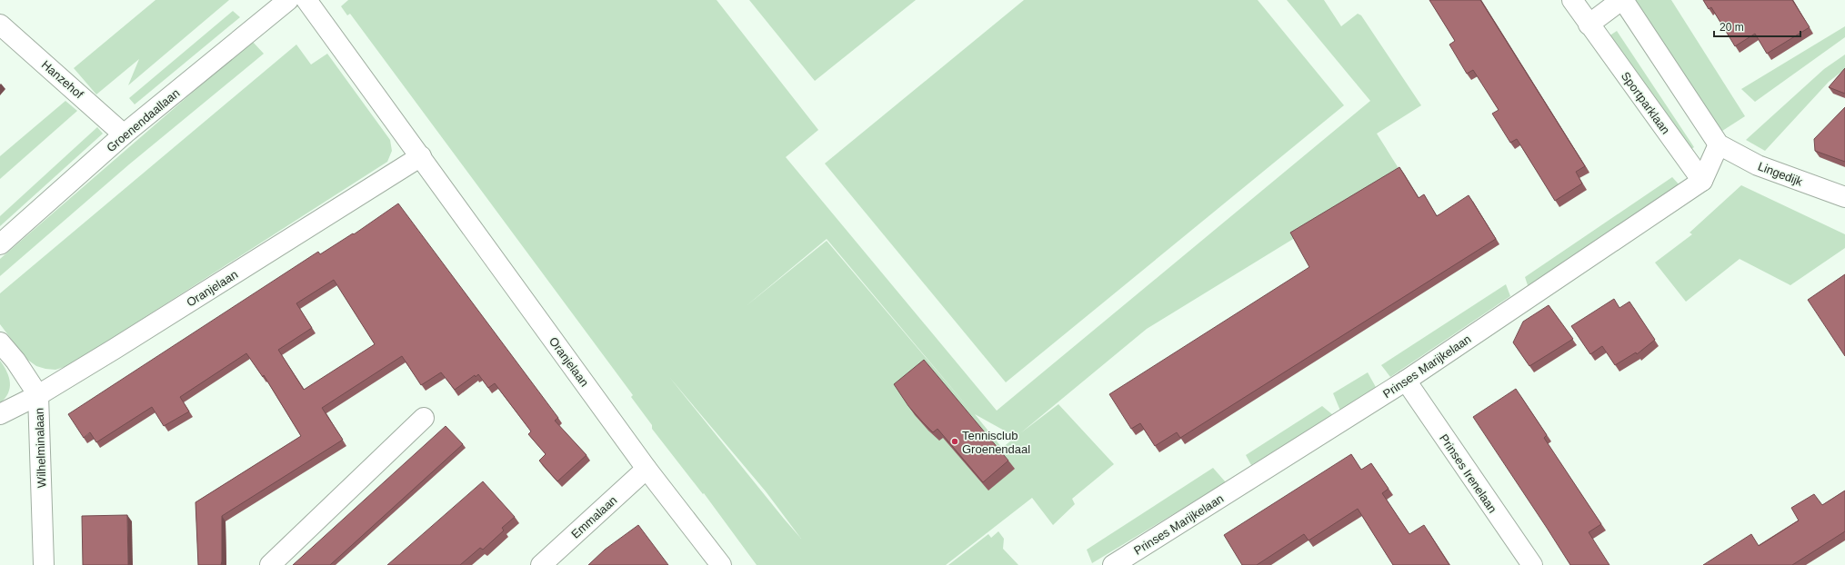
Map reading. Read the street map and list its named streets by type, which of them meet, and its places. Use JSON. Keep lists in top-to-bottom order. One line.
{"streets":{"street":["Hanzehof","Sportparklaan","Groenendaallaan","Lingedijk","Oranjelaan","Prinses Marijkelaan","Wilhelminalaan","Prinses Irenelaan","Emmalaan"]},"crossings":[["Hanzehof","Groenendaallaan"],["Sportparklaan","Prinses Marijkelaan"],["Oranjelaan","Wilhelminalaan"],["Oranjelaan","Emmalaan"],["Prinses Marijkelaan","Prinses Irenelaan"]],"places":["Tennisclub Groenendaal"],"scale_bar":"20 m"}
